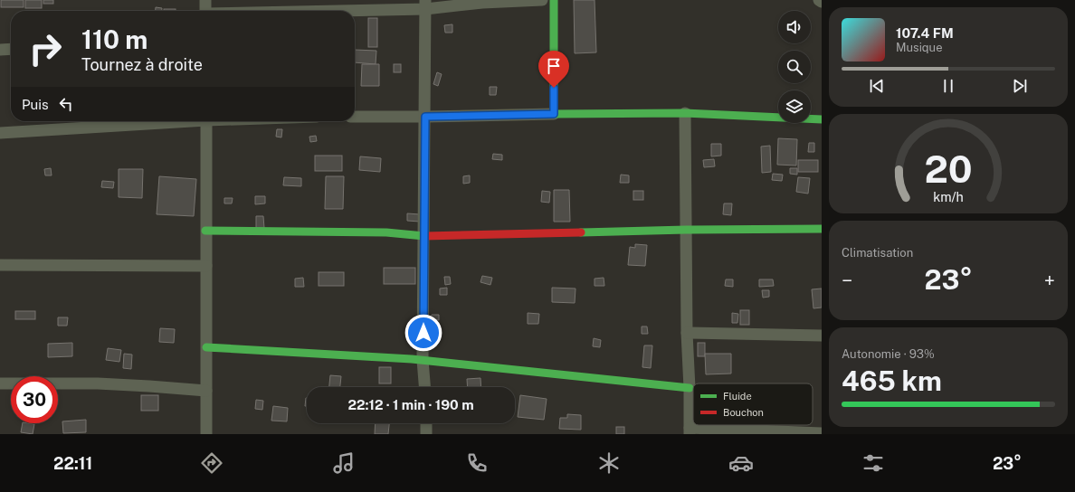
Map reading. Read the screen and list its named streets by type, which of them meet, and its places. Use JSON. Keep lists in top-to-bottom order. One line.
{"legend":["Fluide","Bouchon"],"page":{"turn":["110 m","Tournez à droite"],"song":["107.4 FM","Musique"],"then":"Puis","tile":["Climatisation",["Autonomie · 93%","465 km"]],"heat":["−","23°","+"],"limit":"30","trip":"22:12 · 1 min · 190 m","tabs":["22:11","23°"],"gauge":["20","km/h"]}}
